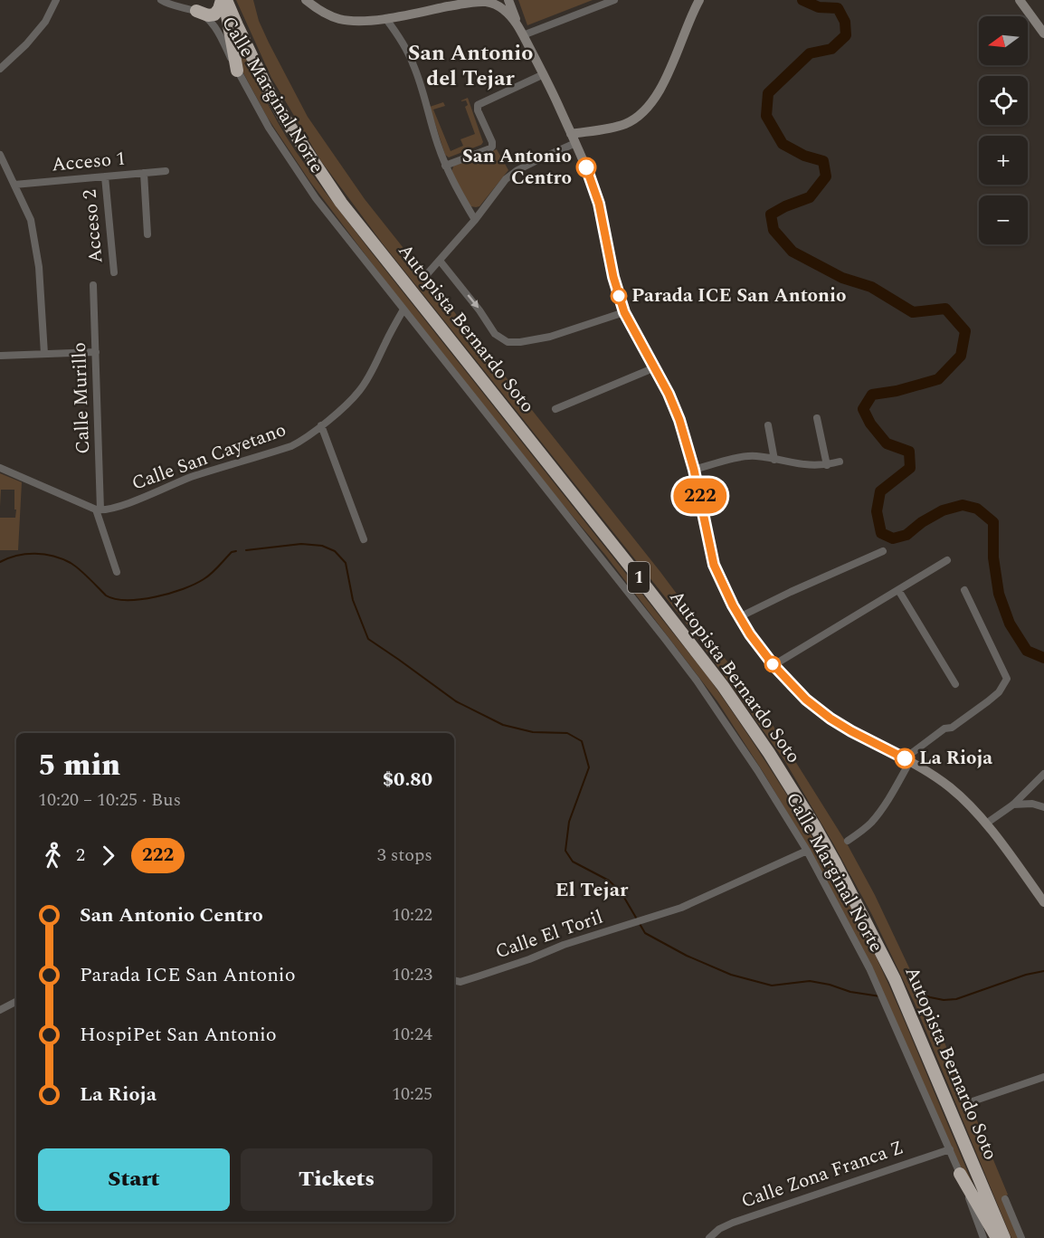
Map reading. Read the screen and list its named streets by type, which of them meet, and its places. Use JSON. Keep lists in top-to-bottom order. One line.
{"streets":{"highway":["Autopista Bernardo Soto","1"],"street":["Calle Marginal Norte","Acceso 1","Acceso 2","Calle Murillo","Calle San Cayetano","Calle El Toril","Calle Zona Franca Z"]},"crossings":[["Calle Marginal Norte","Calle San Cayetano"],["Calle Marginal Norte","Calle El Toril"],["Calle Marginal Norte","Calle Zona Franca Z"],["Acceso 1","Acceso 2"],["Calle Murillo","Calle San Cayetano"]],"districts":["San Antonio del Tejar","El Tejar"],"places":["San Antonio Centro","Parada ICE San Antonio","La Rioja"],"lines":["bus line 222"],"north":"left","page":{"on_map":"222","map_buttons":["+","−"],"heading":["5 min","10:20 – 10:25 · Bus","$0.80"],"legs":["2","222","3 stops"],"list":[{"name":"San Antonio Centro","value":"10:22"},{"name":"Parada ICE San Antonio","value":"10:23"},{"name":"HospiPet San Antonio","value":"10:24"},{"name":"La Rioja","value":"10:25"}],"buttons":["Start","Tickets"]}}
